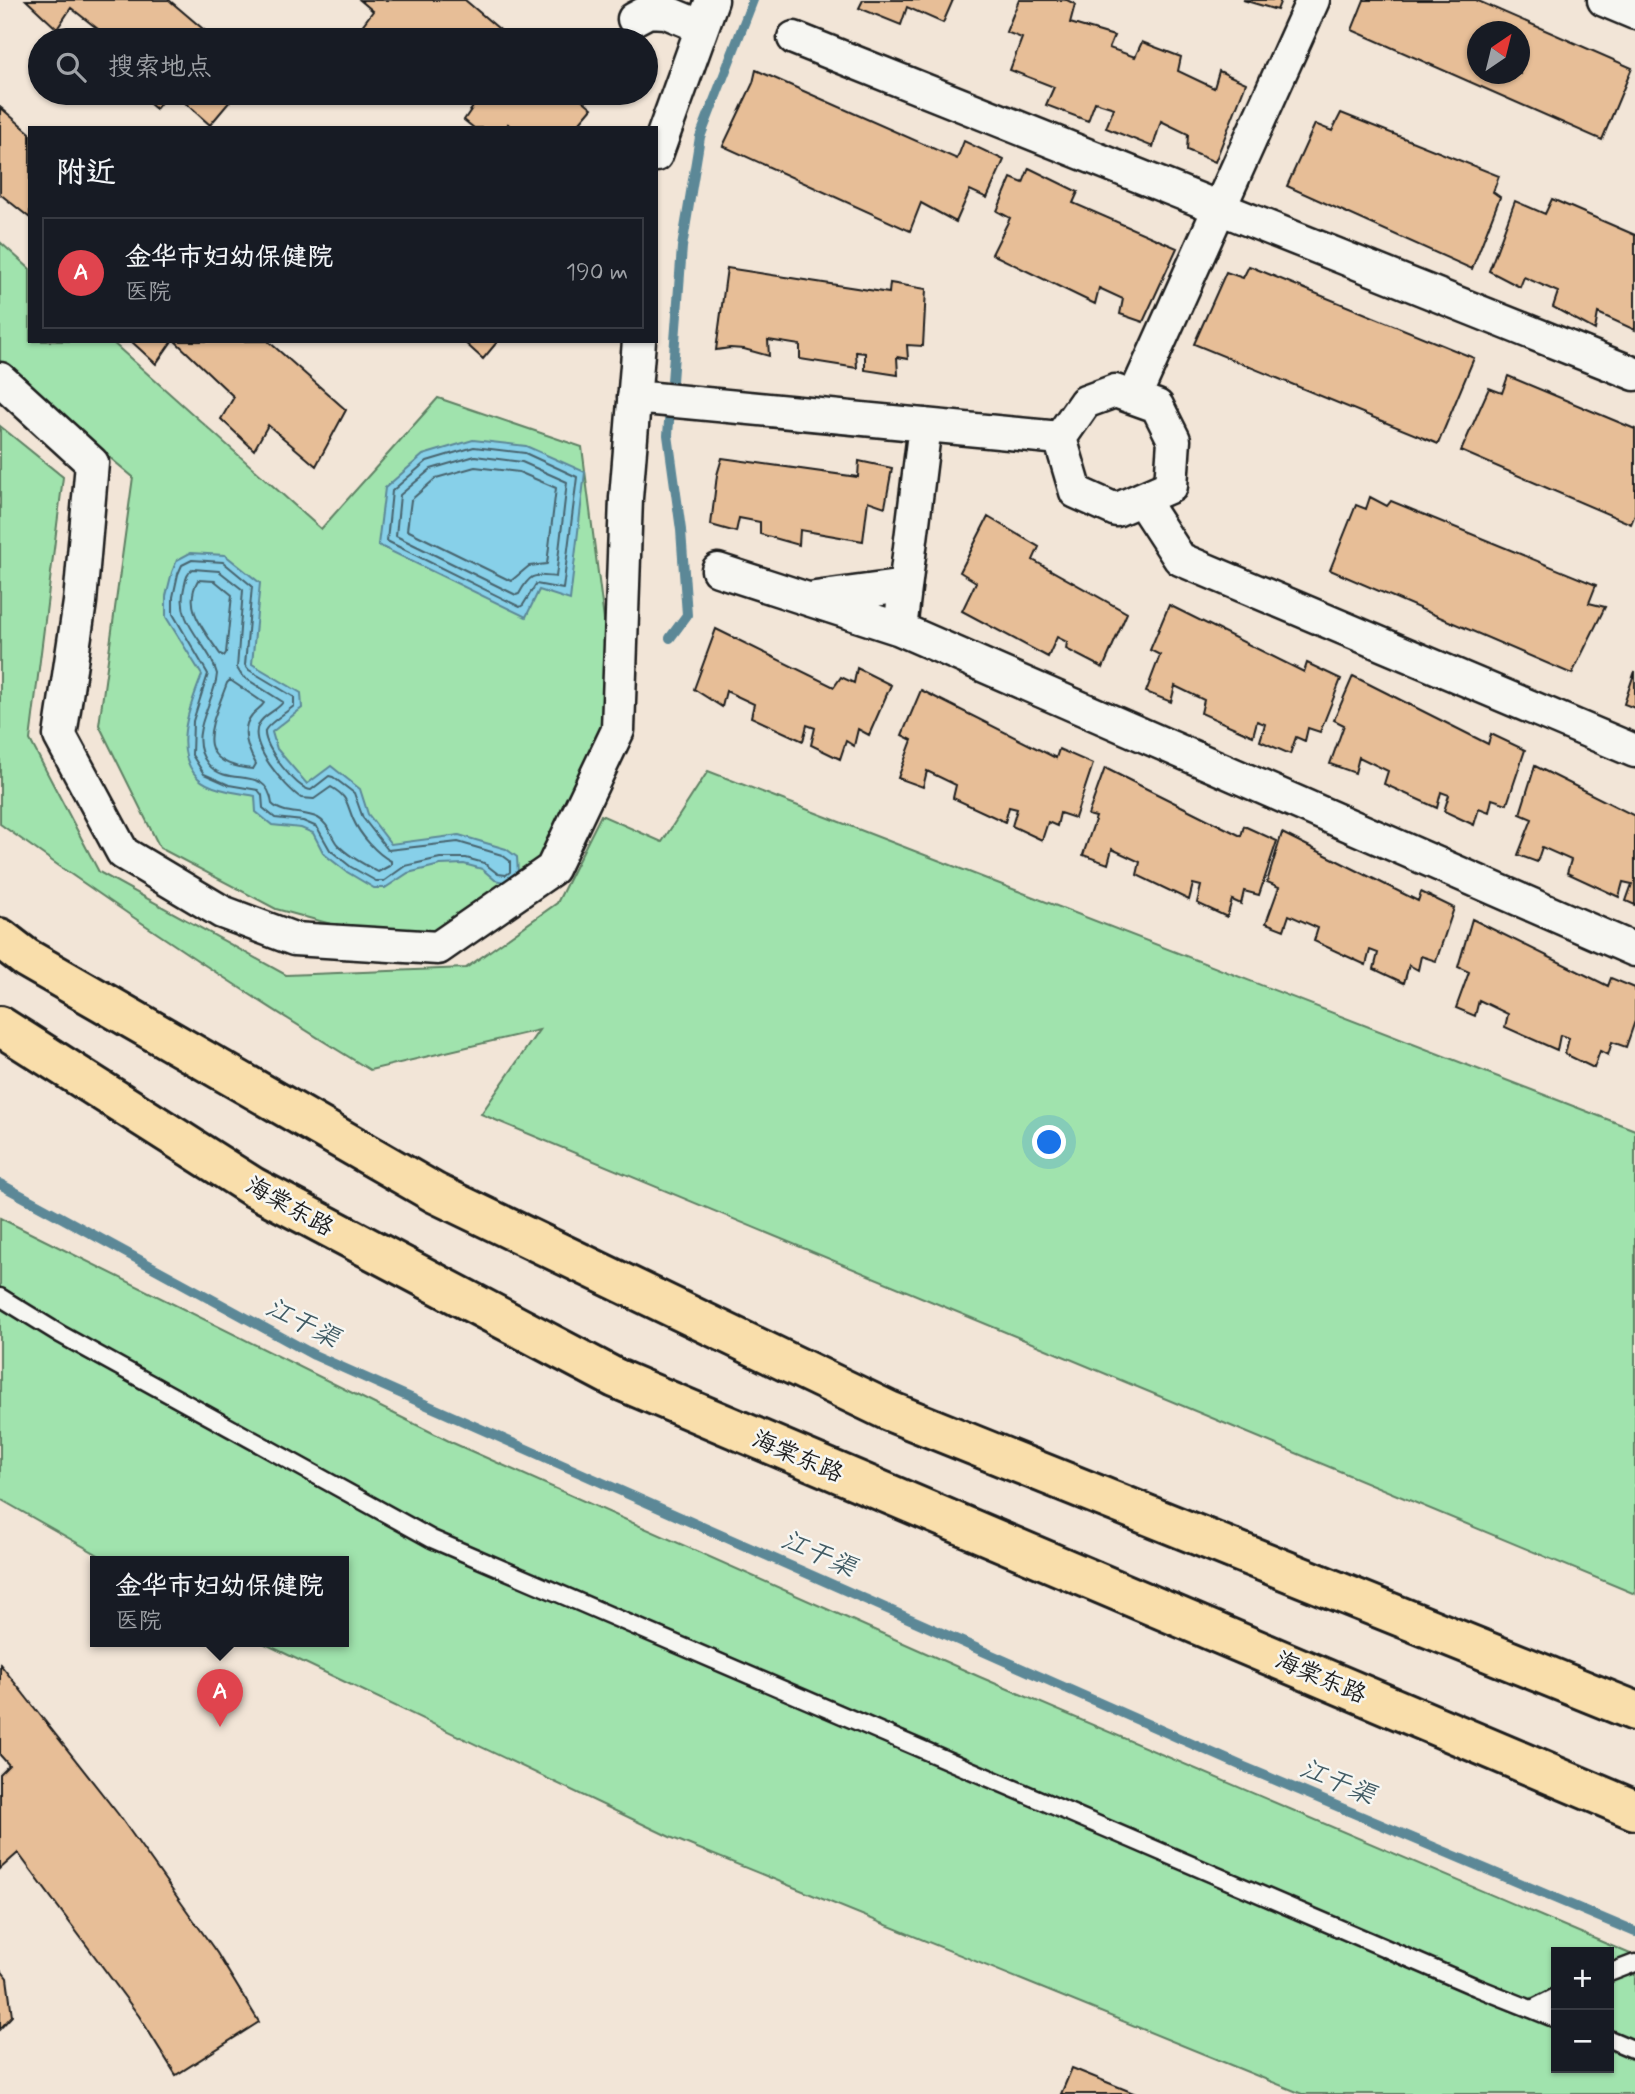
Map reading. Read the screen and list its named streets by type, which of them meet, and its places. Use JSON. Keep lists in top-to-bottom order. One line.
{"streets":{"main road":["海棠东路"]},"water":["江干渠"],"north":"top right","page":{"search":"搜索地点","heading":"附近","list":[{"mark":"A","name":"金华市妇幼保健院","note":"医院","value":"190 m"}],"popup":["金华市妇幼保健院","医院"],"pins":"A","map_buttons":["+","−"]}}
